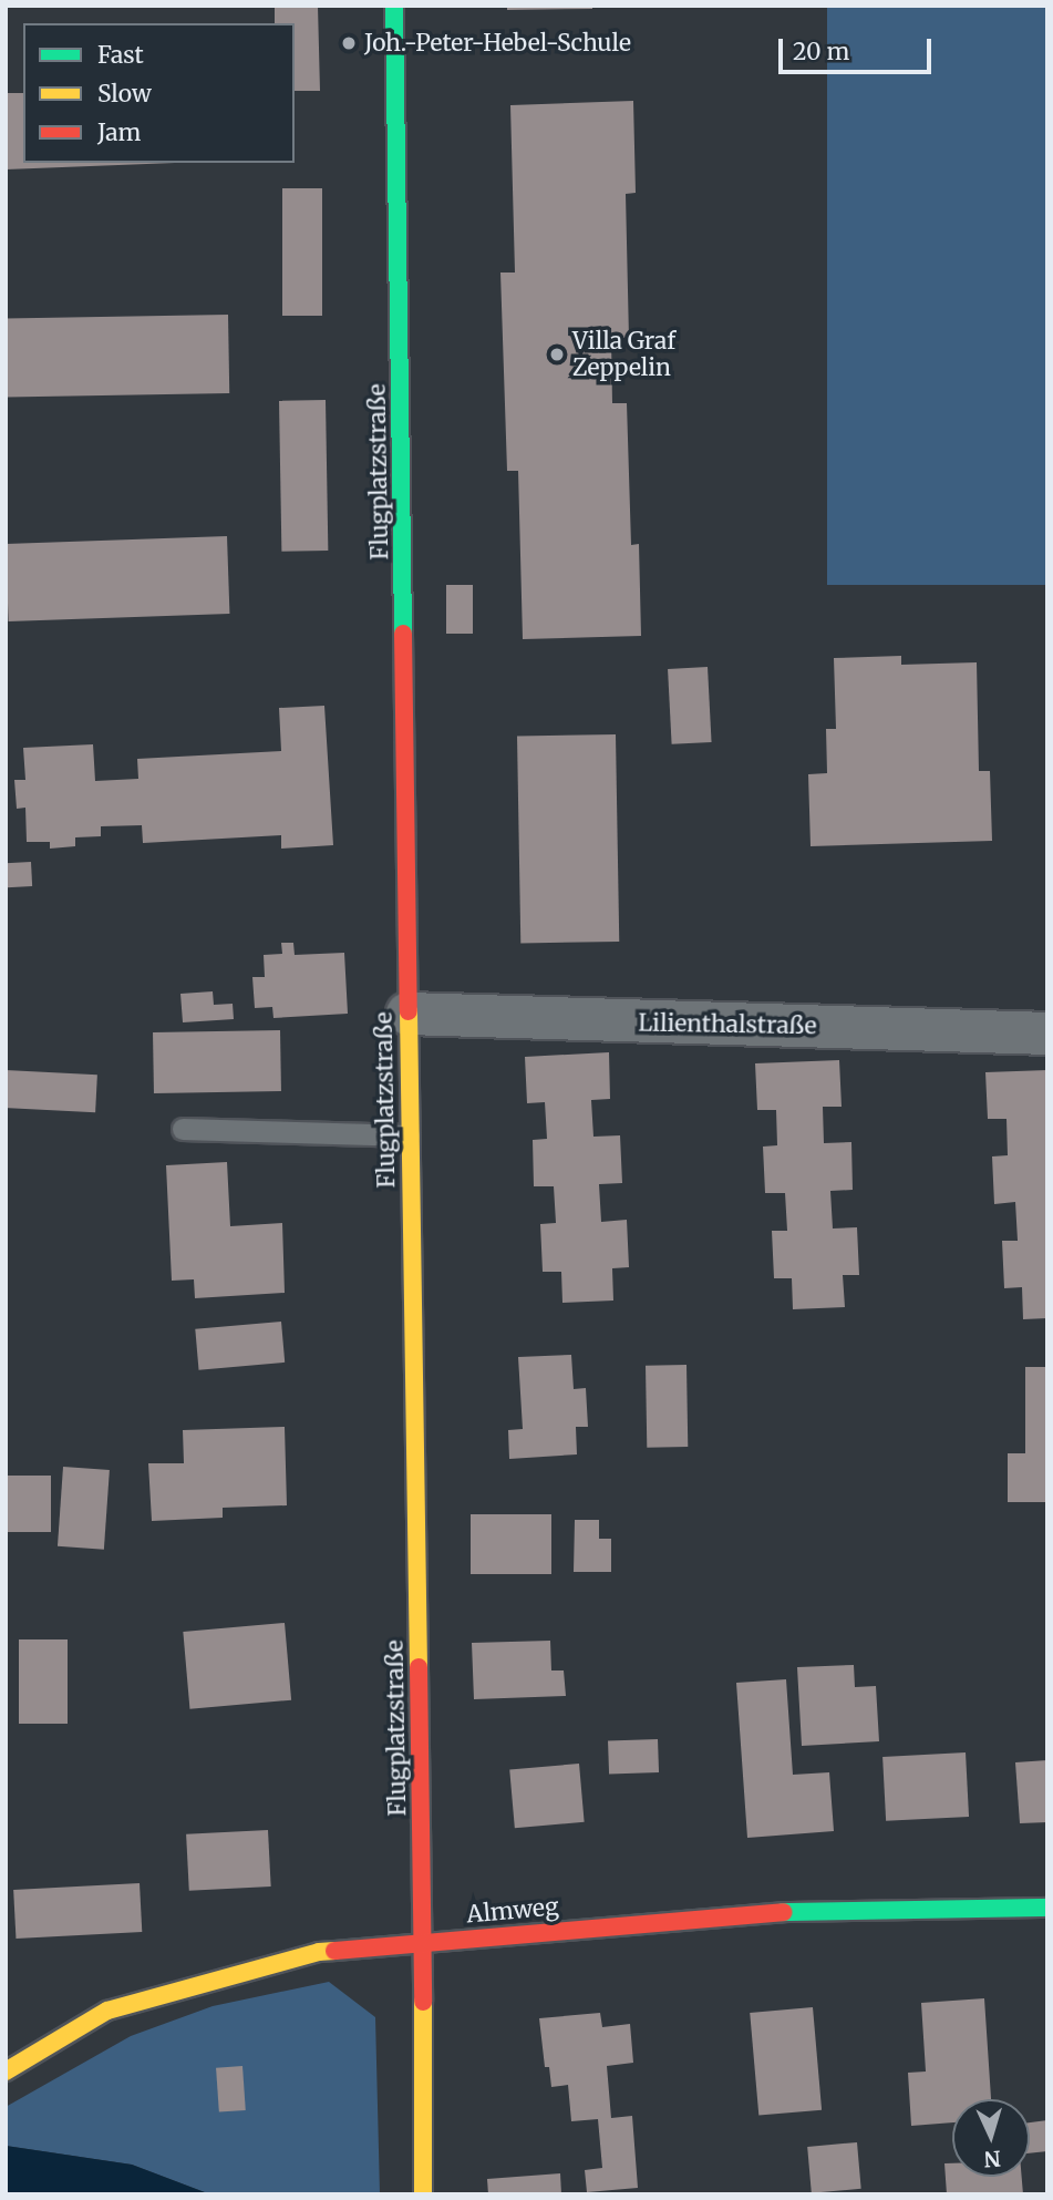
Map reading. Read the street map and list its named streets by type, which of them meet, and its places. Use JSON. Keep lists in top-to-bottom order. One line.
{"streets":{"street":["Flugplatzstraße","Lilienthalstraße","Almweg"]},"crossings":[["Flugplatzstraße","Lilienthalstraße"],["Flugplatzstraße","Almweg"]],"places":["Joh.-Peter-Hebel-Schule","Villa Graf Zeppelin"],"legend":["Fast","Slow","Jam"],"scale_bar":"20 m","north":"bottom"}
